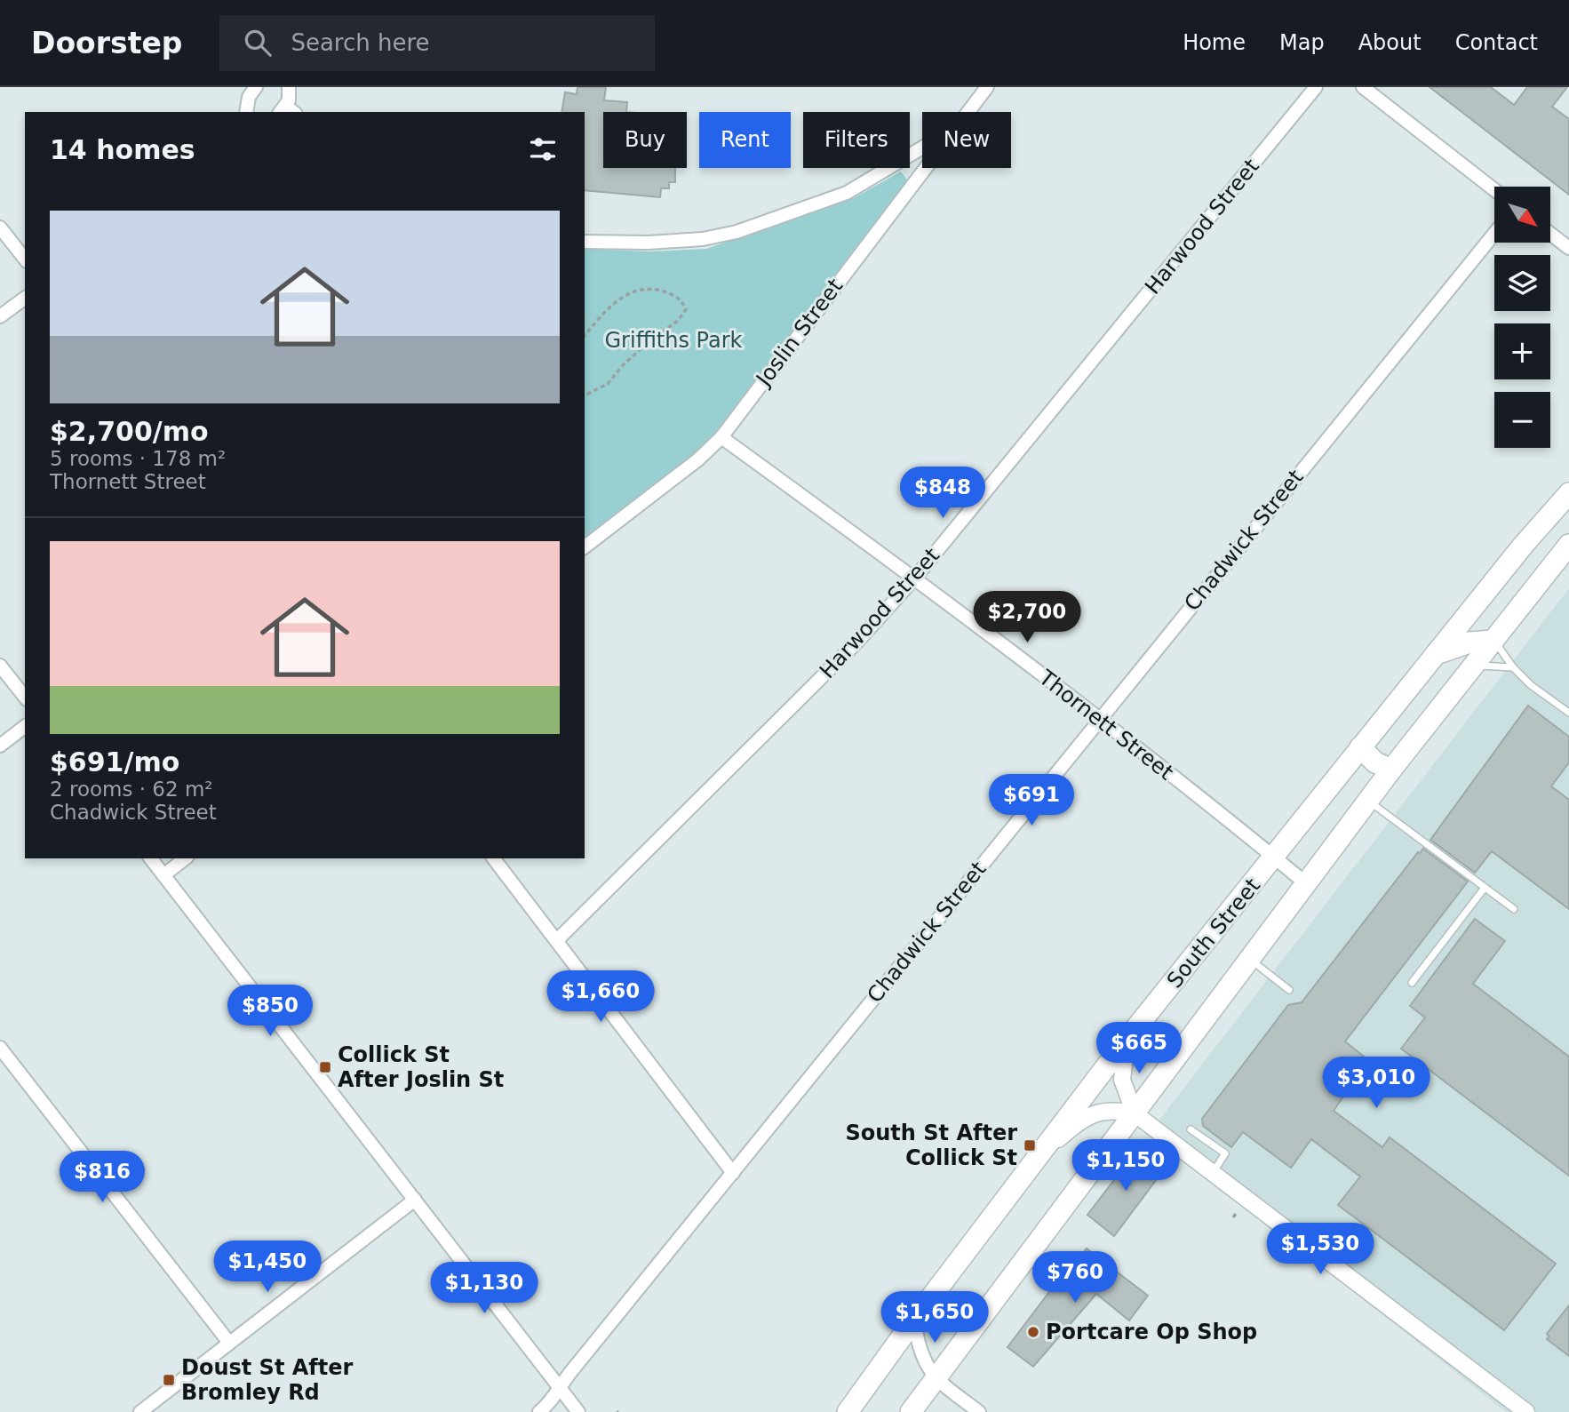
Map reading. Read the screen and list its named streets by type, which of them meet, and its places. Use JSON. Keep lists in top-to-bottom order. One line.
{"streets":{"main road":["South Street"],"street":["Harwood Street","Joslin Street","Chadwick Street","Thornett Street"]},"crossings":[["Harwood Street","Thornett Street"],["Joslin Street","Thornett Street"],["Chadwick Street","Thornett Street"],["Thornett Street","South Street"]],"parks":["Griffiths Park"],"places":{"transit":["Collick St After Joslin St","South St After Collick St","Doust St After Bromley Rd"],"other":["Portcare Op Shop"]},"north":"bottom right","page":{"header":"Doorstep","search":"Search here","nav":["Home","Map","About","Contact"],"chip":["Buy","Rent","Filters","New"],"heading":"14 homes","map_buttons":["+","−"],"list":[{"name":"$2,700/mo","note":"5 rooms · 178 m² · Thornett Street"},{"name":"$691/mo","note":"2 rooms · 62 m² · Chadwick Street"}],"price":["$848","$2,700","$691","$1,660","$850","$665","$3,010","$1,150","$816","$1,530","$1,450","$760","$1,130","$1,650"]}}
